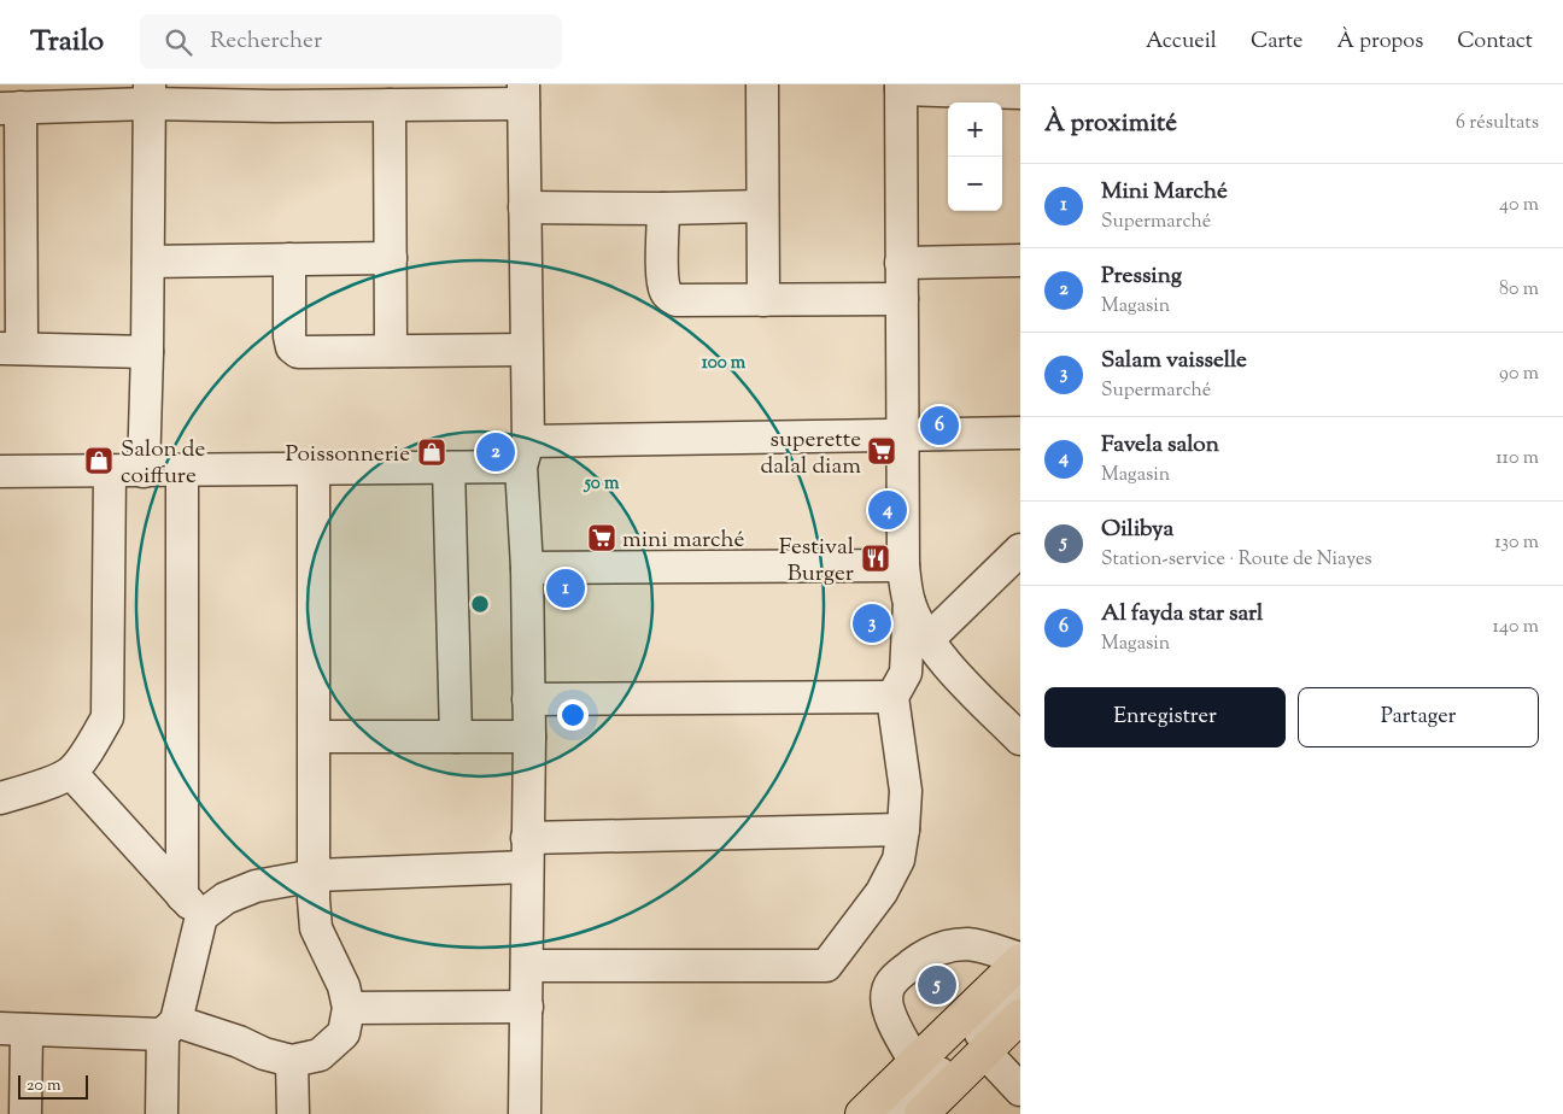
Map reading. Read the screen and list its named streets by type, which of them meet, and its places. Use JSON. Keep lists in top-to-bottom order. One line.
{"places":{"supermarket":["superette dalal diam","mini marché"],"shop":["Poissonnerie","Salon de coiffure"],"restaurant":["Festival Burger"]},"scale_bar":"20 m","page":{"header":"Trailo","search":"Rechercher","nav":["Accueil","Carte","À propos","Contact"],"heading":["À proximité","6 résultats"],"map_buttons":["+","−"],"list":[{"mark":"1","name":"Mini Marché","note":"Supermarché","value":"40 m"},{"mark":"2","name":"Pressing","note":"Magasin","value":"80 m"},{"mark":"3","name":"Salam vaisselle","note":"Supermarché","value":"90 m"},{"mark":"4","name":"Favela salon","note":"Magasin","value":"110 m"},{"mark":"5","name":"Oilibya","note":"Station-service · Route de Niayes","value":"130 m"},{"mark":"6","name":"Al fayda star sarl","note":"Magasin","value":"140 m"}],"pins":["6","2","4","1","3","5"],"buttons":["Enregistrer","Partager"],"scale":"20 m"},"rings":["100 m","50 m"]}
